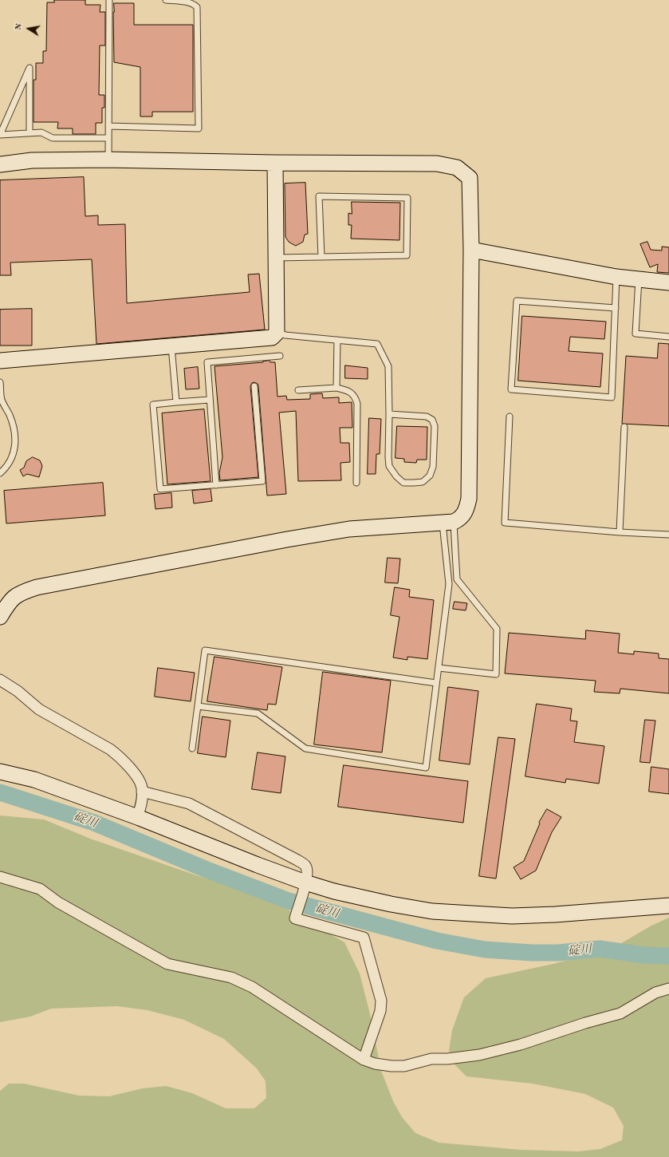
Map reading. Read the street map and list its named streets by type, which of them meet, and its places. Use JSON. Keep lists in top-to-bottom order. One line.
{"water":["碇川"],"north":"left"}
